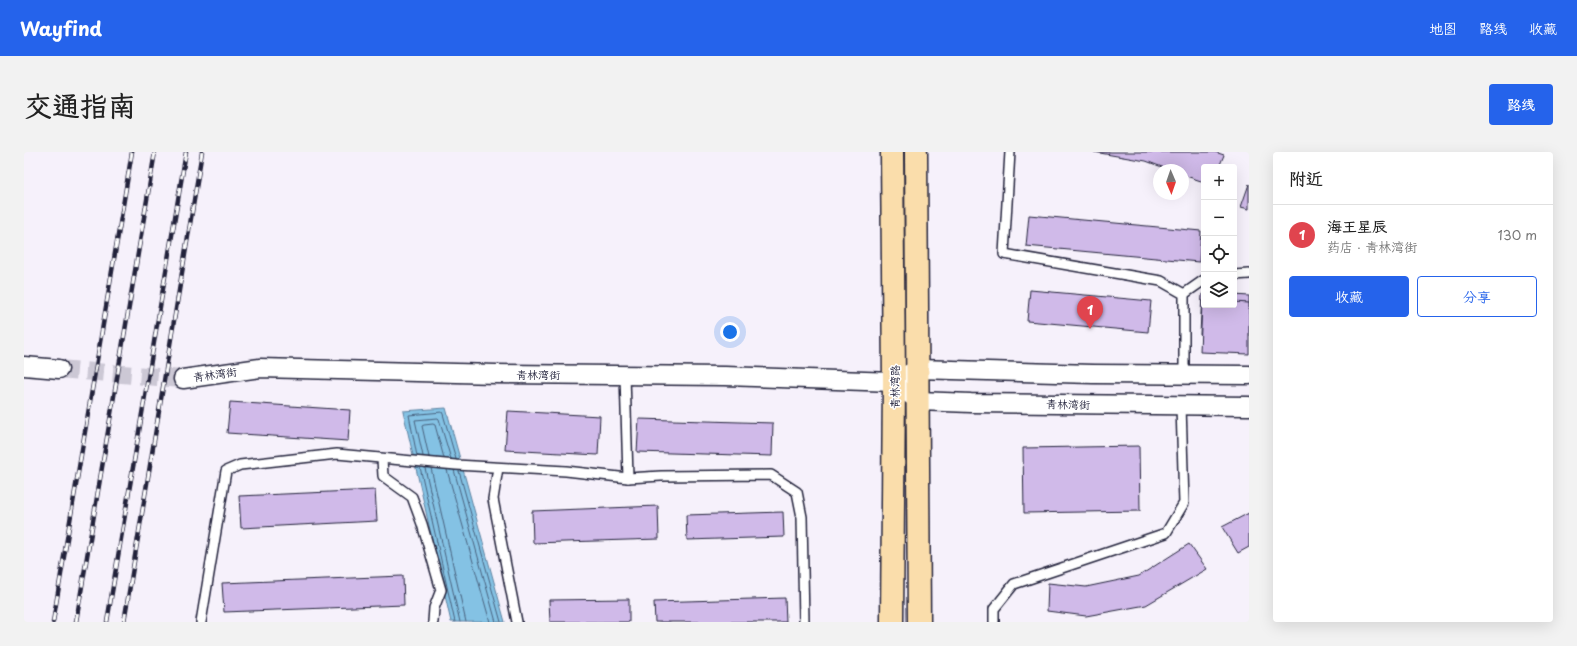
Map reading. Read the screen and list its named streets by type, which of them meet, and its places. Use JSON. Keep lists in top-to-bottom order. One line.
{"streets":{"main road":["青林湾路"],"street":["青林湾街"]},"crossings":[["青林湾街","青林湾路"]],"north":"bottom","page":{"header":"Wayfind","nav":["地图","路线","收藏"],"title":"交通指南","buttons":["路线",["收藏","分享"]],"heading":"附近","map_buttons":["+","−"],"list":[{"mark":"1","name":"海王星辰","note":"药店 · 青林湾街","value":"130 m"}],"pins":"1"}}
